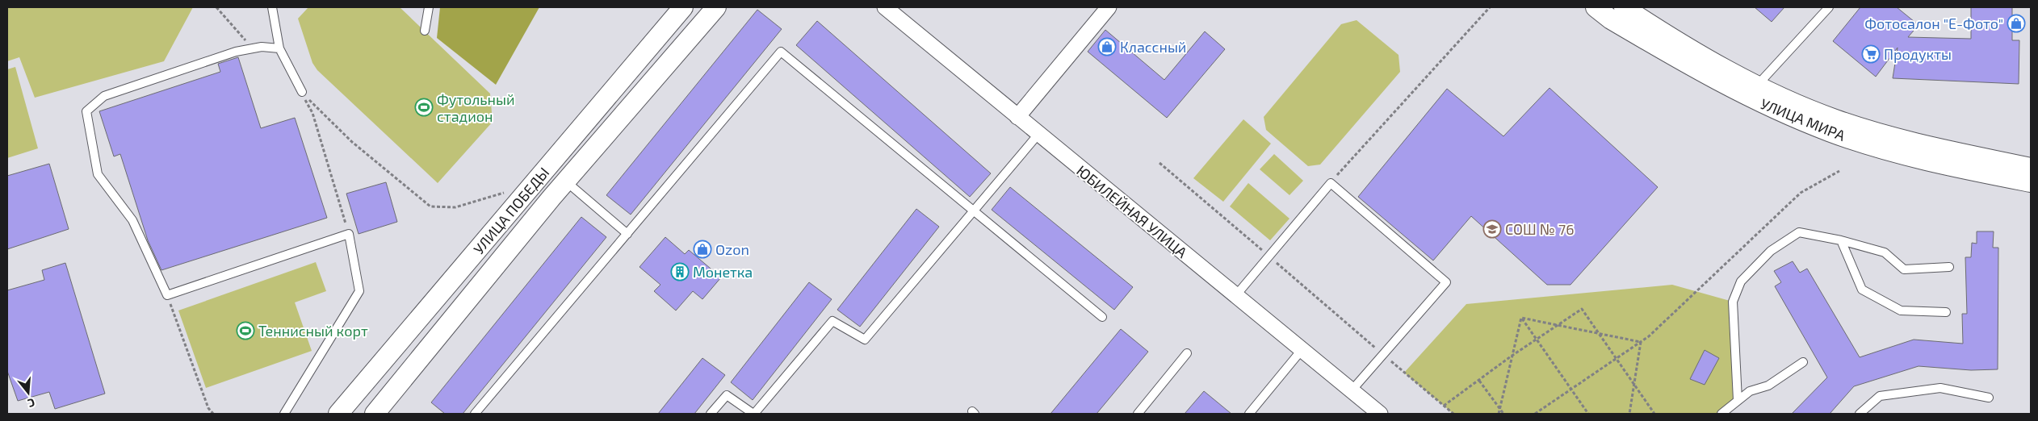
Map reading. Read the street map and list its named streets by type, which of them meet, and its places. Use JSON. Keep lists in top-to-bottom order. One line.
{"streets":{"street":["УЛИЦА МИРА","УЛИЦА ПОБЕДЫ","ЮБИЛЕЙНАЯ УЛИЦА"]},"places":{"shop":["Фотосалон \"Е-Фото\"","Классный","Ozon"],"supermarket":["Продукты"],"sports":["Футольный стадион","Теннисный корт"],"school or university":["СОШ № 76"],"building":["Монетка"]},"north":"bottom"}
